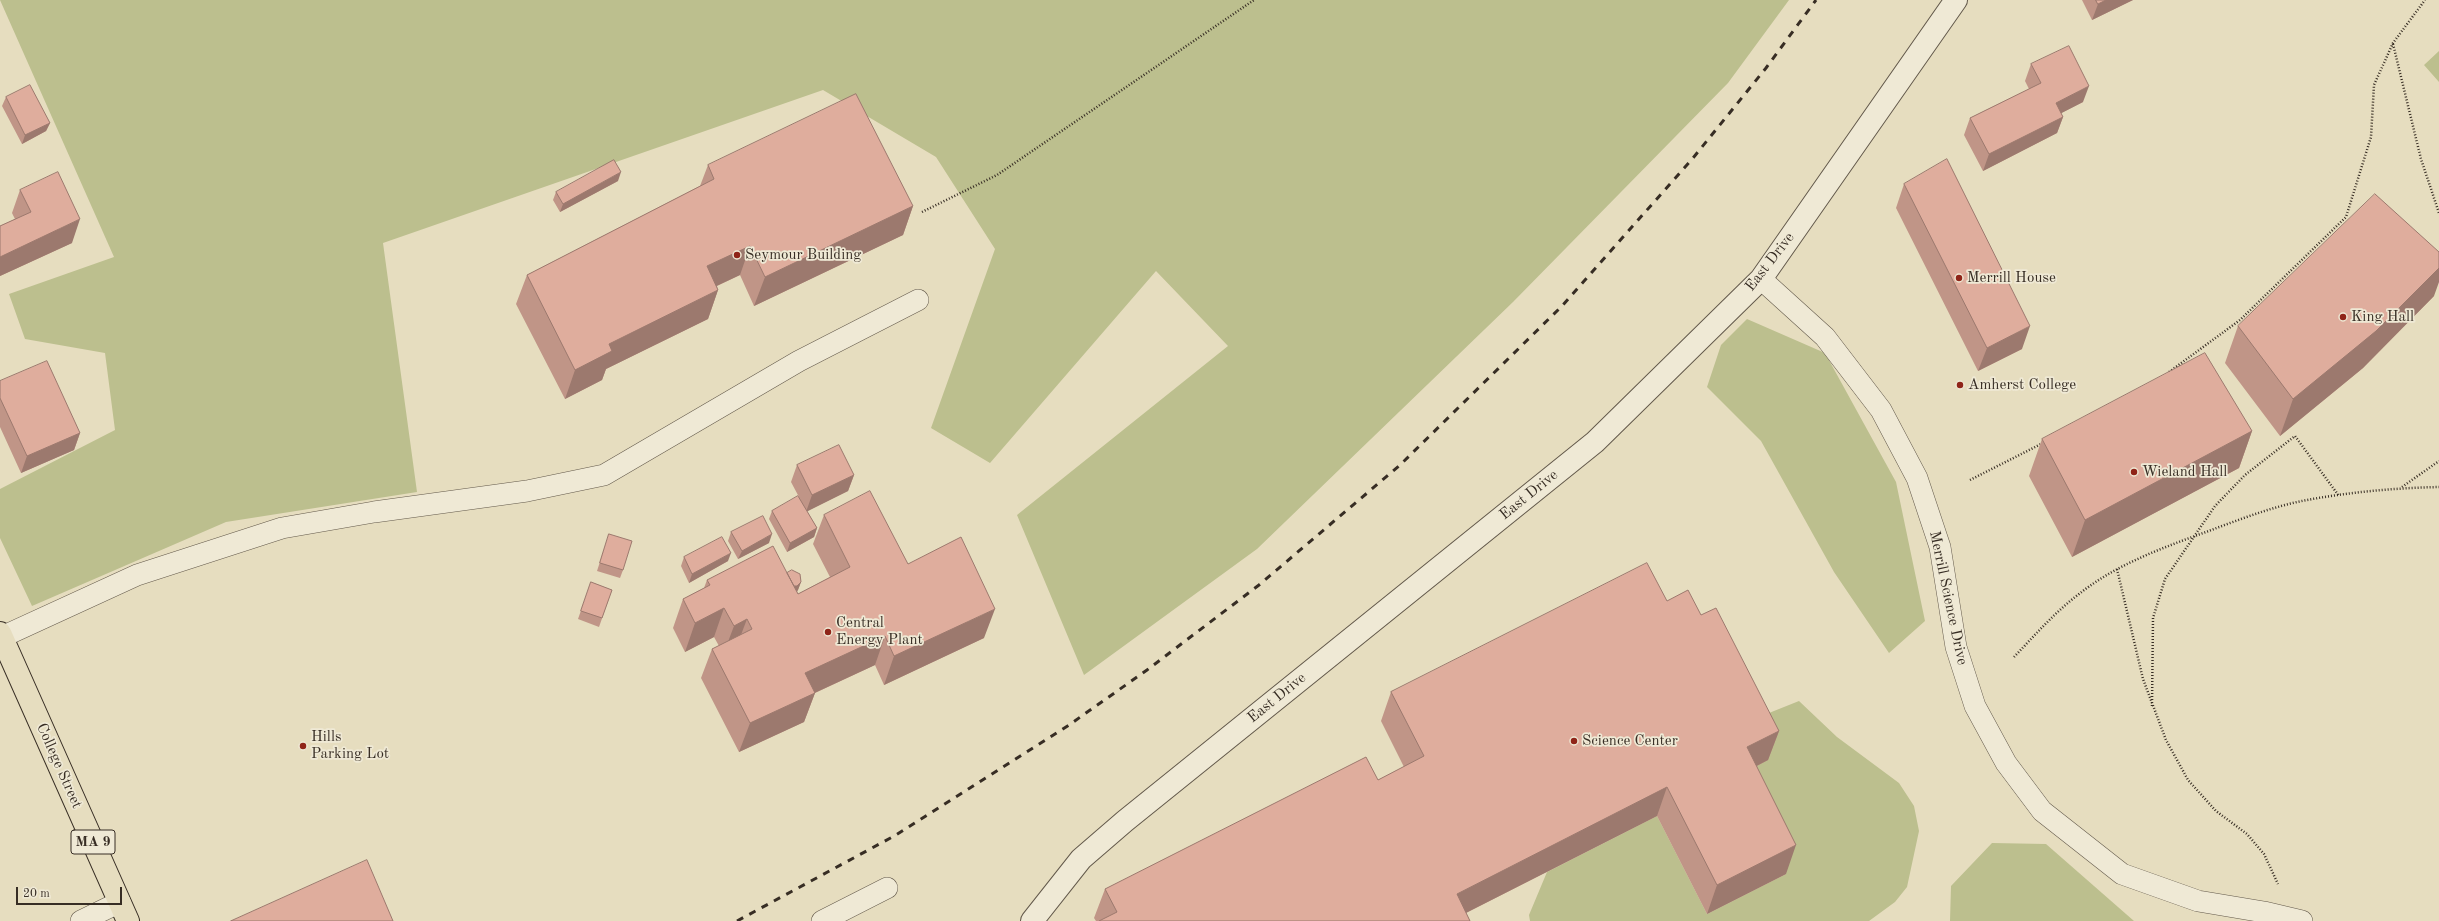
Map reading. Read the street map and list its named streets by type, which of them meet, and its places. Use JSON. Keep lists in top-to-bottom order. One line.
{"streets":{"highway":["College Street","MA 9"],"street":["East Drive"],"lane":["Merrill Science Drive"]},"crossings":[["East Drive","Merrill Science Drive"]],"places":["Seymour Building","Merrill House","King Hall","Amherst College","Wieland Hall","Central Energy Plant","Science Center","Hills Parking Lot"],"scale_bar":"20 m"}
